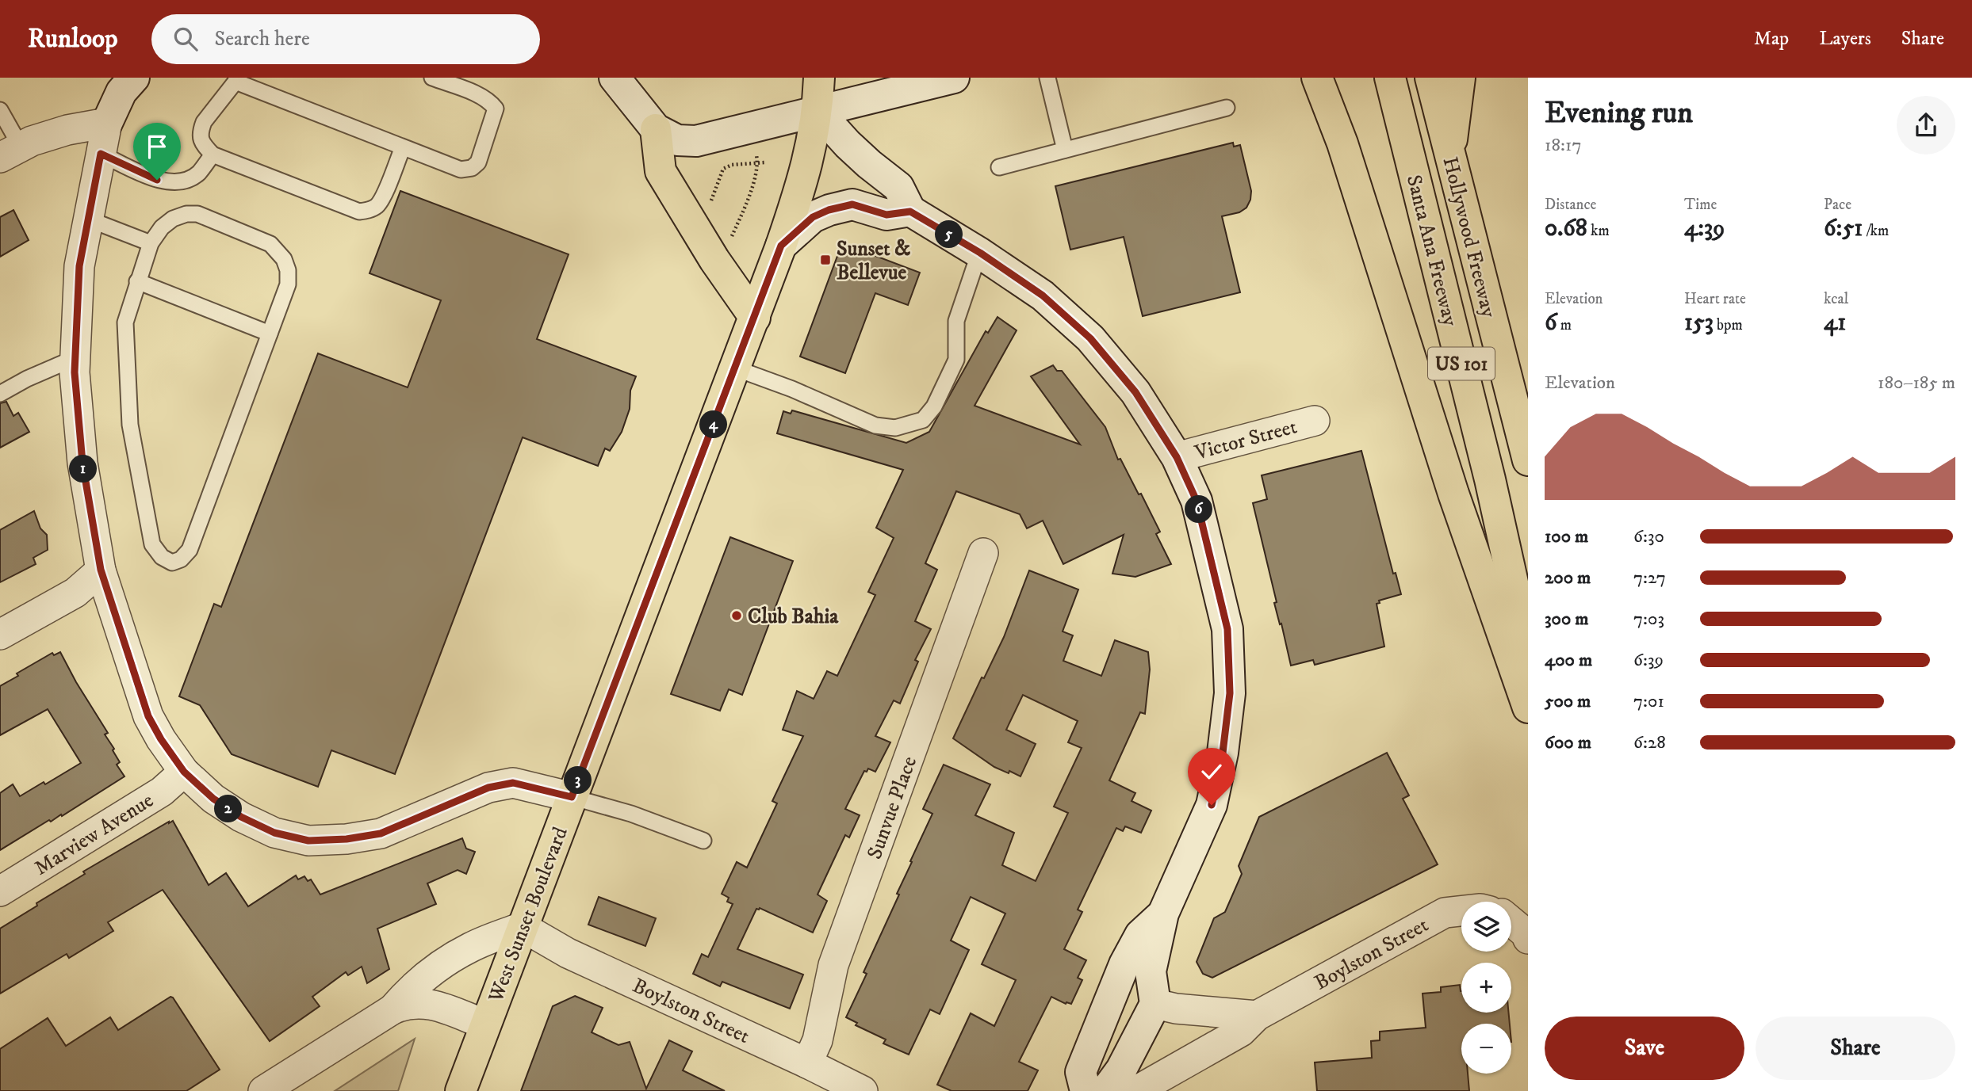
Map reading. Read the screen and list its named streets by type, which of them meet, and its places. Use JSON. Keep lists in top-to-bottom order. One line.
{"streets":{"main road":["Hollywood Freeway","Santa Ana Freeway","US 101","West Sunset Boulevard"],"street":["Victor Street","Sunvue Place","Marview Avenue","Boylston Street"]},"crossings":[["Sunvue Place","Boylston Street"],["West Sunset Boulevard","Boylston Street"]],"places":{"transit":["Sunset & Bellevue"],"other":["Club Bahia"]},"page":{"header":"Runloop","search":"Search here","nav":["Map","Layers","Share"],"heading":["Evening run","18:17"],"stats":[["Distance","0.68 km"],["Time","4:39"],["Pace","6:51 /km"],["Elevation","6 m"],["Heart rate","153 bpm"],["kcal","41"]],"pins":["5","4","1","6","3","2"],"chart":["Elevation","180–185 m"],"list":[{"name":"100 m","note":"6:30"},{"name":"200 m","note":"7:27"},{"name":"300 m","note":"7:03"},{"name":"400 m","note":"6:39"},{"name":"500 m","note":"7:01"},{"name":"600 m","note":"6:28"}],"map_buttons":["+","−"],"buttons":["Save","Share"]}}
